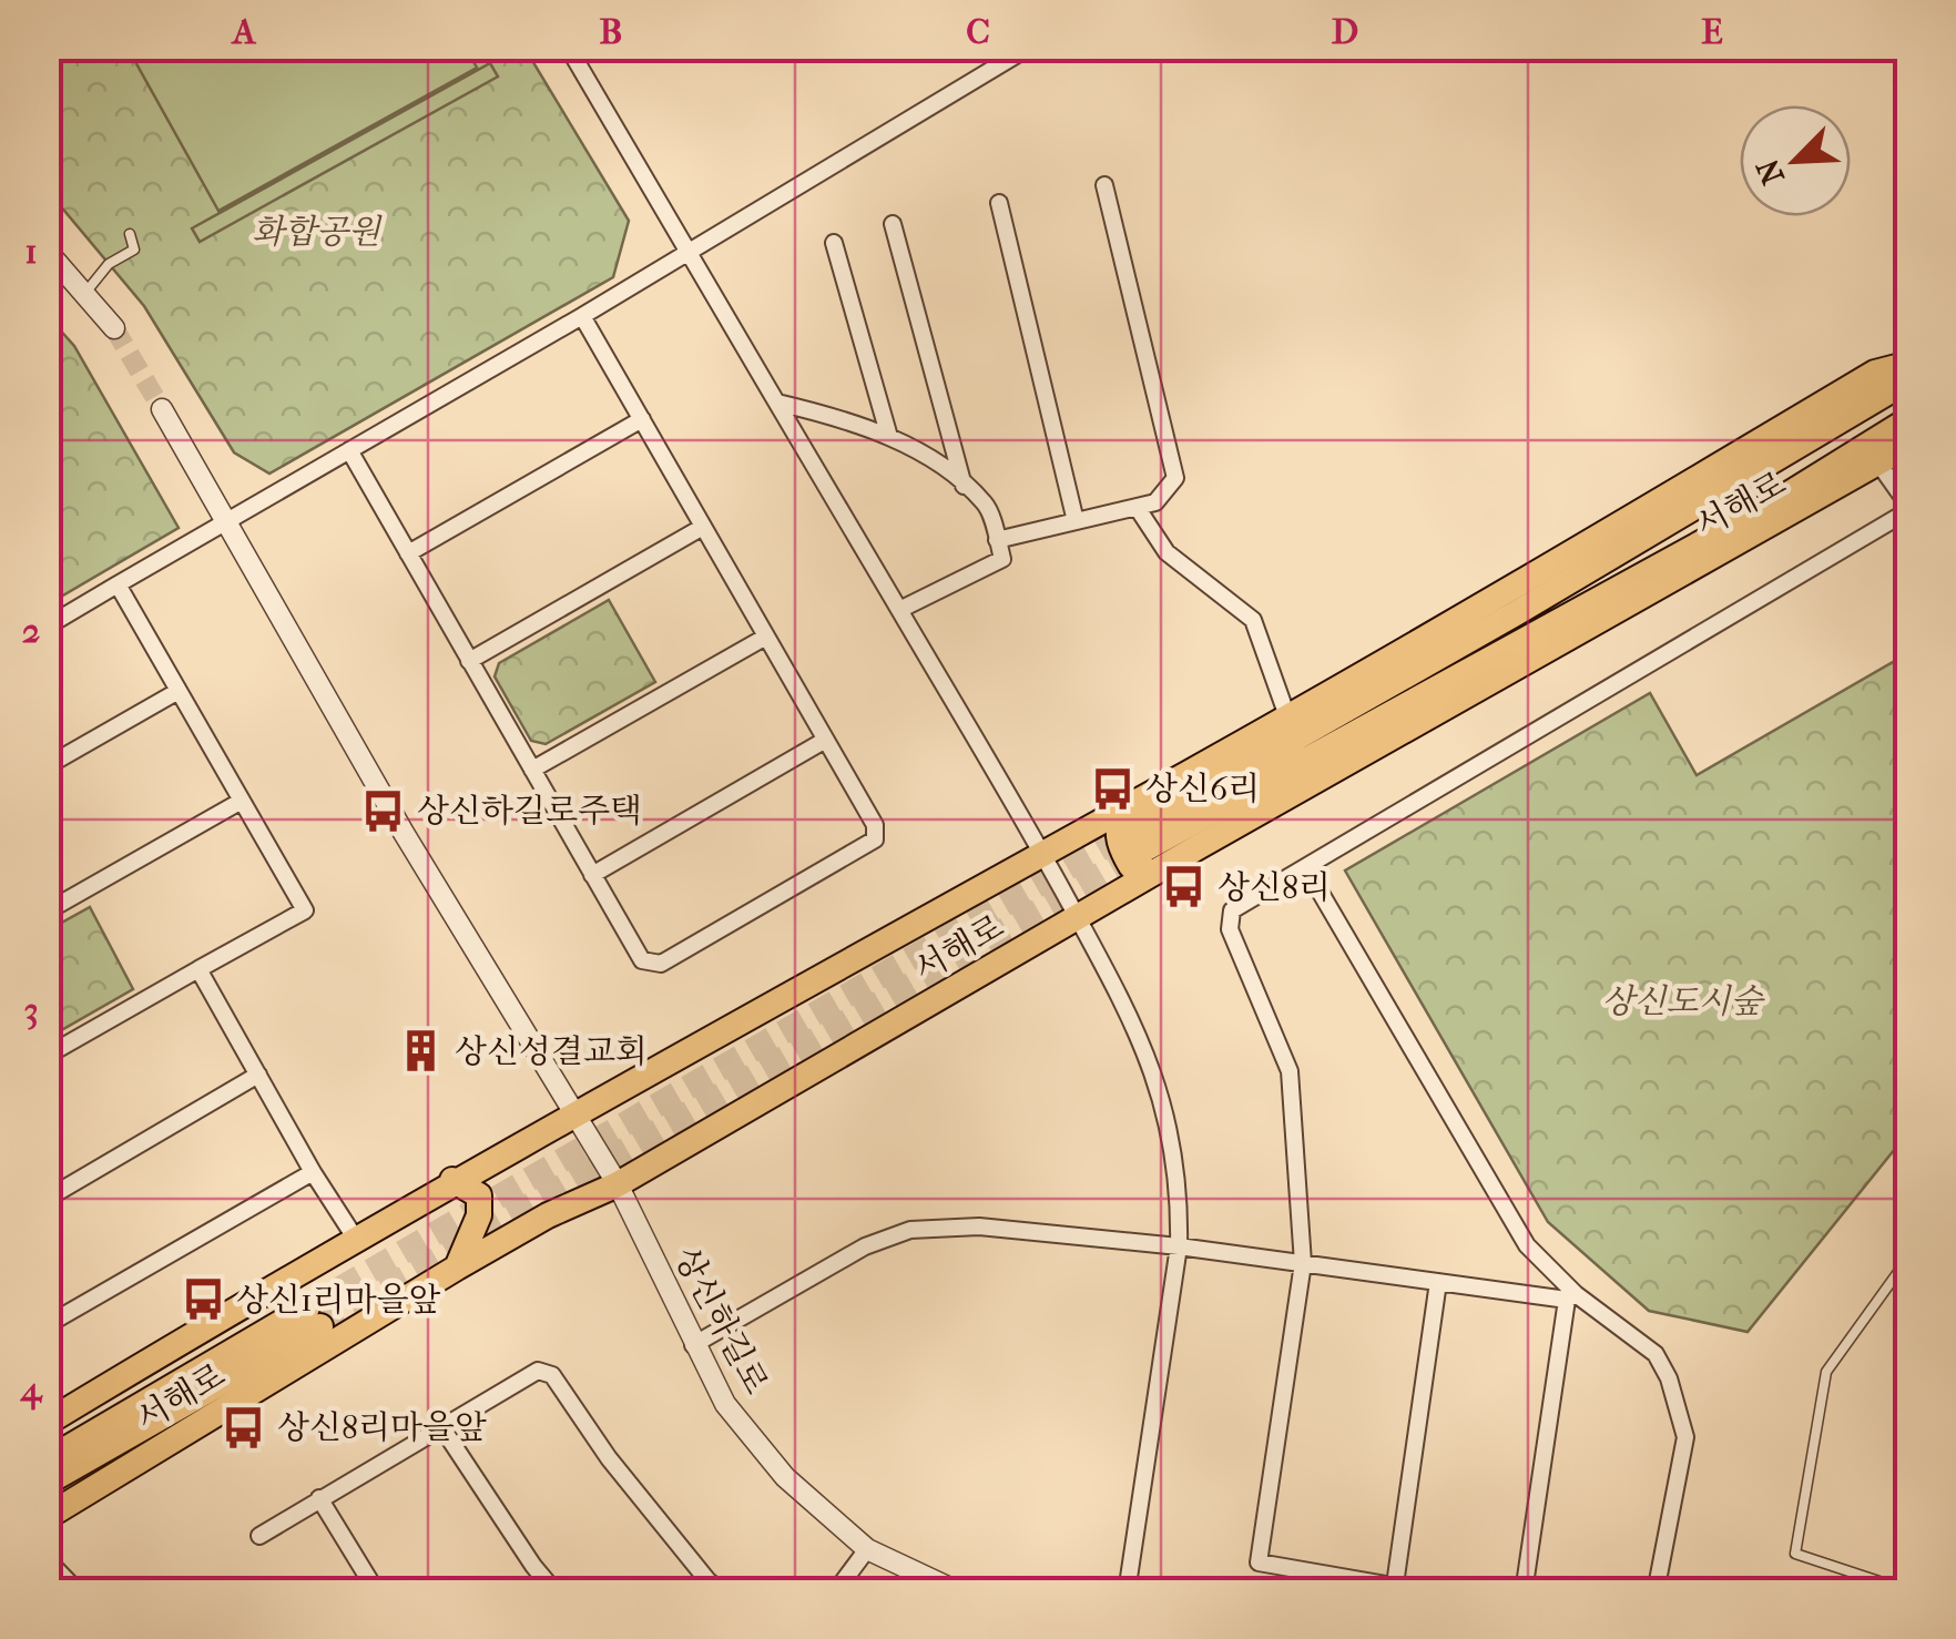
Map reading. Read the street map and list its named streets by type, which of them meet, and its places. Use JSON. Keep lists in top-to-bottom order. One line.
{"streets":{"main road":["서해로"],"street":["상신하길로"]},"crossings":[["서해로","상신하길로"]],"parks":["화합공원","상신도시숲"],"places":{"bus stop":["상신6리","상신하길로주택","상신8리","상신1리마을앞","상신8리마을앞"],"building":["상신성결교회"]},"north":"bottom left","grid":{"columns":["A","B","C","D","E"],"rows":["1","2","3","4"]}}
